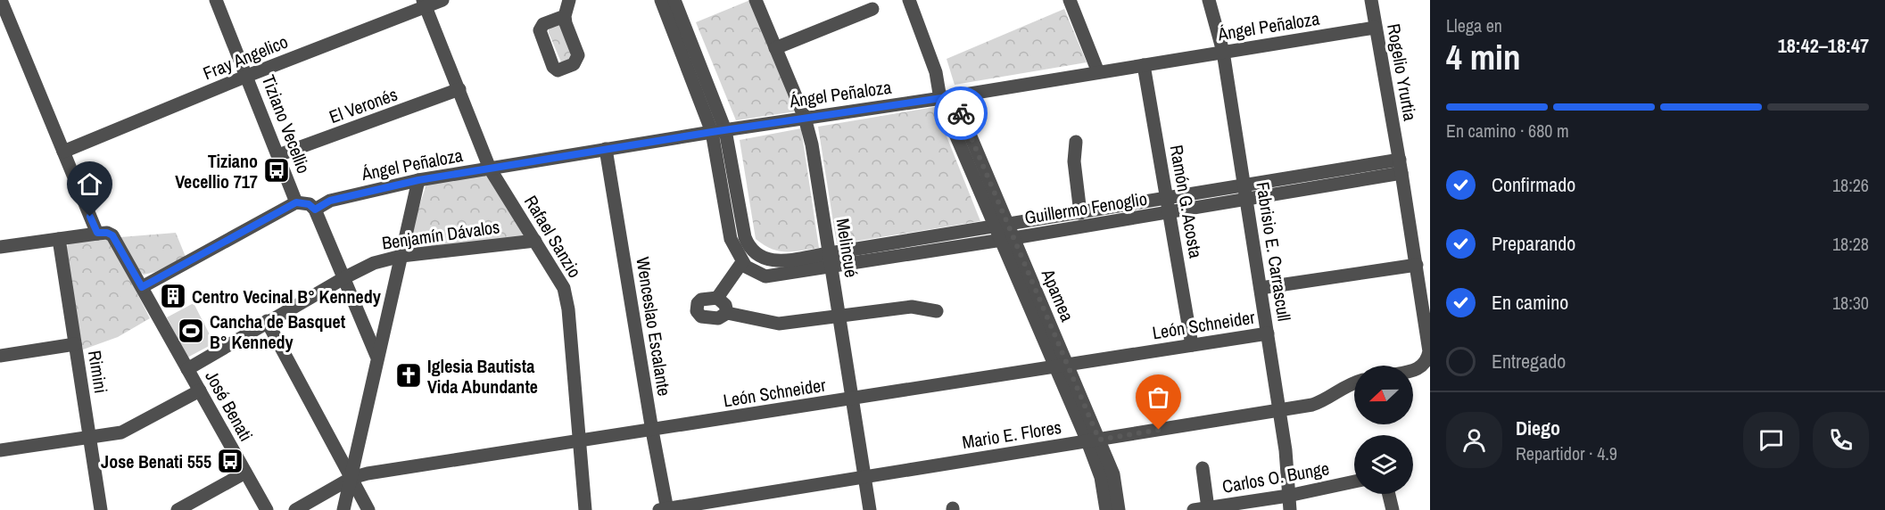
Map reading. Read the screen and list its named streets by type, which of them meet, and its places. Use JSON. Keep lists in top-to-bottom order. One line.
{"streets":{"street":["Ángel Peñaloza","Fray Angelico","Rogelio Yrurtia","El Veronés","Tiziano Vecellio","Ramón G. Acosta","Guillermo Fenoglio","Benjamín Dávalos","Rafael Sanzio","Melincué","Fabrisio E. Carrascull","Apamea","León Schneider","Wenceslao Escalante","Rimini","José Benati","Mario E. Flores","Carlos O. Bunge"]},"crossings":[["Ángel Peñaloza","Rogelio Yrurtia"],["Ángel Peñaloza","Tiziano Vecellio"],["Ángel Peñaloza","Ramón G. Acosta"],["Ángel Peñaloza","Guillermo Fenoglio"],["Ángel Peñaloza","Rafael Sanzio"],["Ángel Peñaloza","Melincué"],["Ángel Peñaloza","Fabrisio E. Carrascull"],["Ángel Peñaloza","Apamea"],["Ángel Peñaloza","Wenceslao Escalante"],["Ángel Peñaloza","José Benati"],["Fray Angelico","Tiziano Vecellio"],["Fray Angelico","Rafael Sanzio"],["Rogelio Yrurtia","Guillermo Fenoglio"],["Rogelio Yrurtia","León Schneider"],["El Veronés","Tiziano Vecellio"],["El Veronés","Rafael Sanzio"],["Tiziano Vecellio","Benjamín Dávalos"],["Ramón G. Acosta","Guillermo Fenoglio"],["Ramón G. Acosta","León Schneider"],["Guillermo Fenoglio","Melincué"],["Guillermo Fenoglio","Fabrisio E. Carrascull"],["Guillermo Fenoglio","Apamea"],["Benjamín Dávalos","Rafael Sanzio"],["Benjamín Dávalos","José Benati"],["Rafael Sanzio","León Schneider"],["Melincué","León Schneider"],["Melincué","Mario E. Flores"],["Fabrisio E. Carrascull","León Schneider"],["Fabrisio E. Carrascull","Mario E. Flores"],["Fabrisio E. Carrascull","Carlos O. Bunge"],["Apamea","León Schneider"],["Apamea","Mario E. Flores"],["León Schneider","Wenceslao Escalante"],["Wenceslao Escalante","Mario E. Flores"]],"places":{"bus stop":["Tiziano Vecellio 717","Jose Benati 555"],"building":["Centro Vecinal B° Kennedy"],"sports":["Cancha de Basquet B° Kennedy"],"church":["Iglesia Bautista Vida Abundante"]},"north":"left","page":{"heading":["4 min","Llega en","18:42–18:47"],"panel":["Diego","Repartidor · 4.9"],"bar":"En camino · 680 m","list":[["Confirmado","18:26"],["Preparando","18:28"],["En camino","18:30"],"Entregado"]}}
